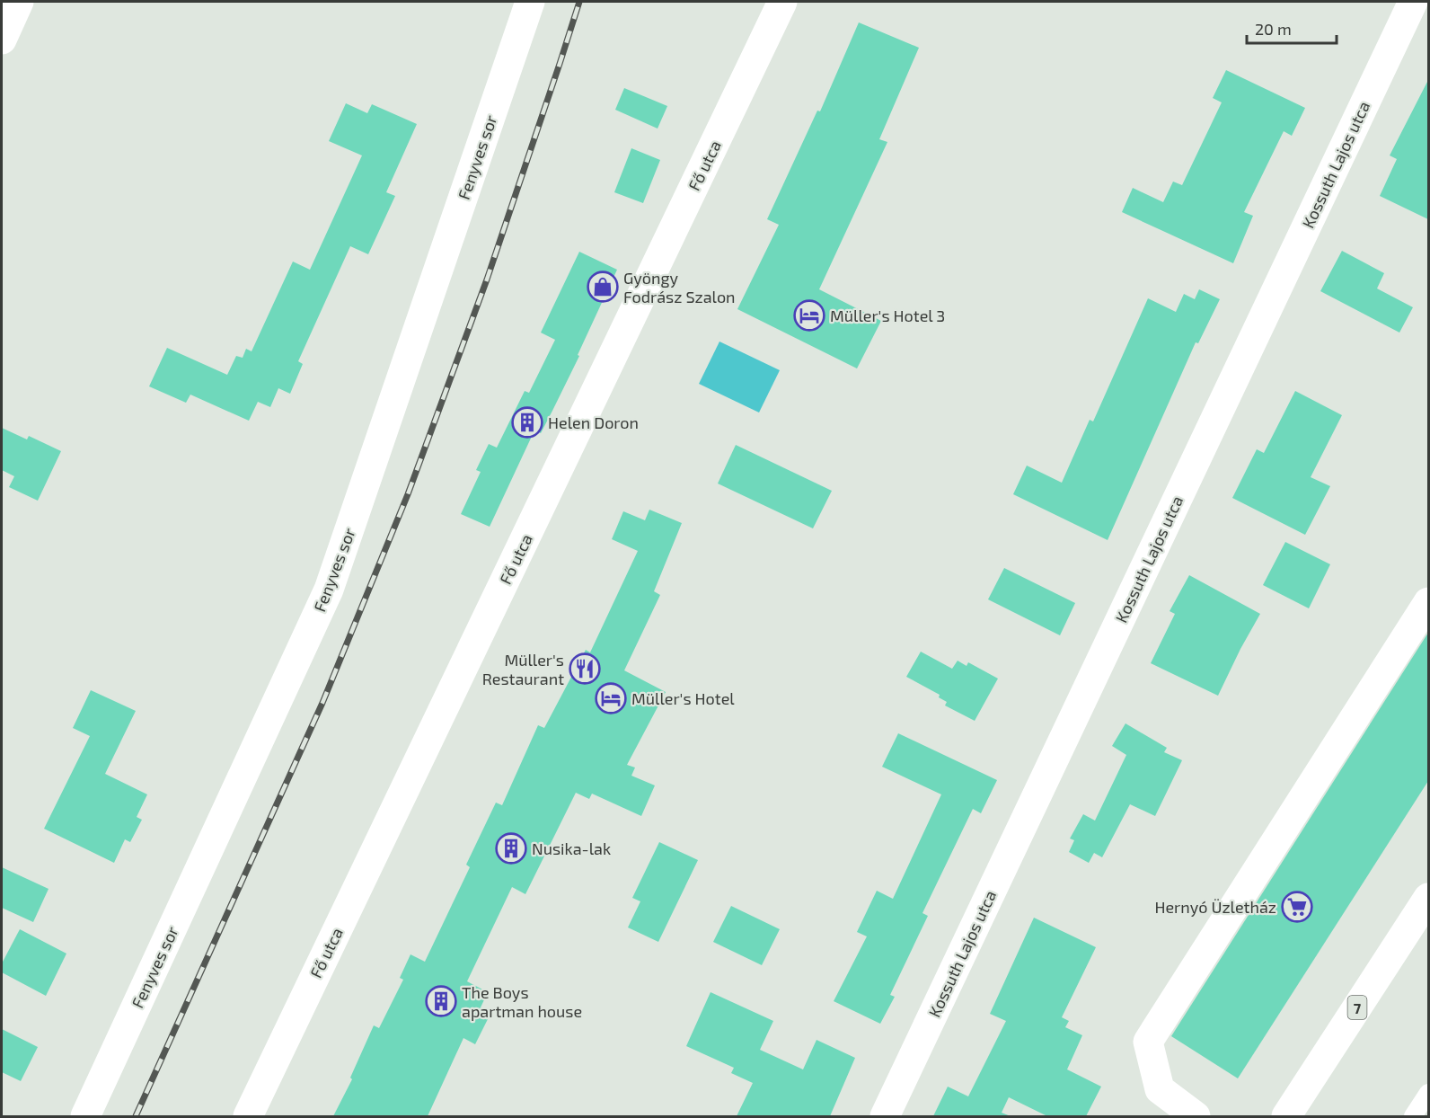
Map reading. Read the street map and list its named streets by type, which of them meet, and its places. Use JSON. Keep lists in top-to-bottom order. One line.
{"streets":{"street":["Fenyves sor","Kossuth Lajos utca","Fő utca","7"]},"places":{"shop":["Gyöngy Fodrász Szalon"],"hotel":["Müller's Hotel 3","Müller's Hotel"],"building":["Helen Doron","Nusika-lak","The Boys apartman house"],"restaurant":["Müller's Restaurant"],"supermarket":["Hernyó Üzletház"]},"scale_bar":"20 m"}
